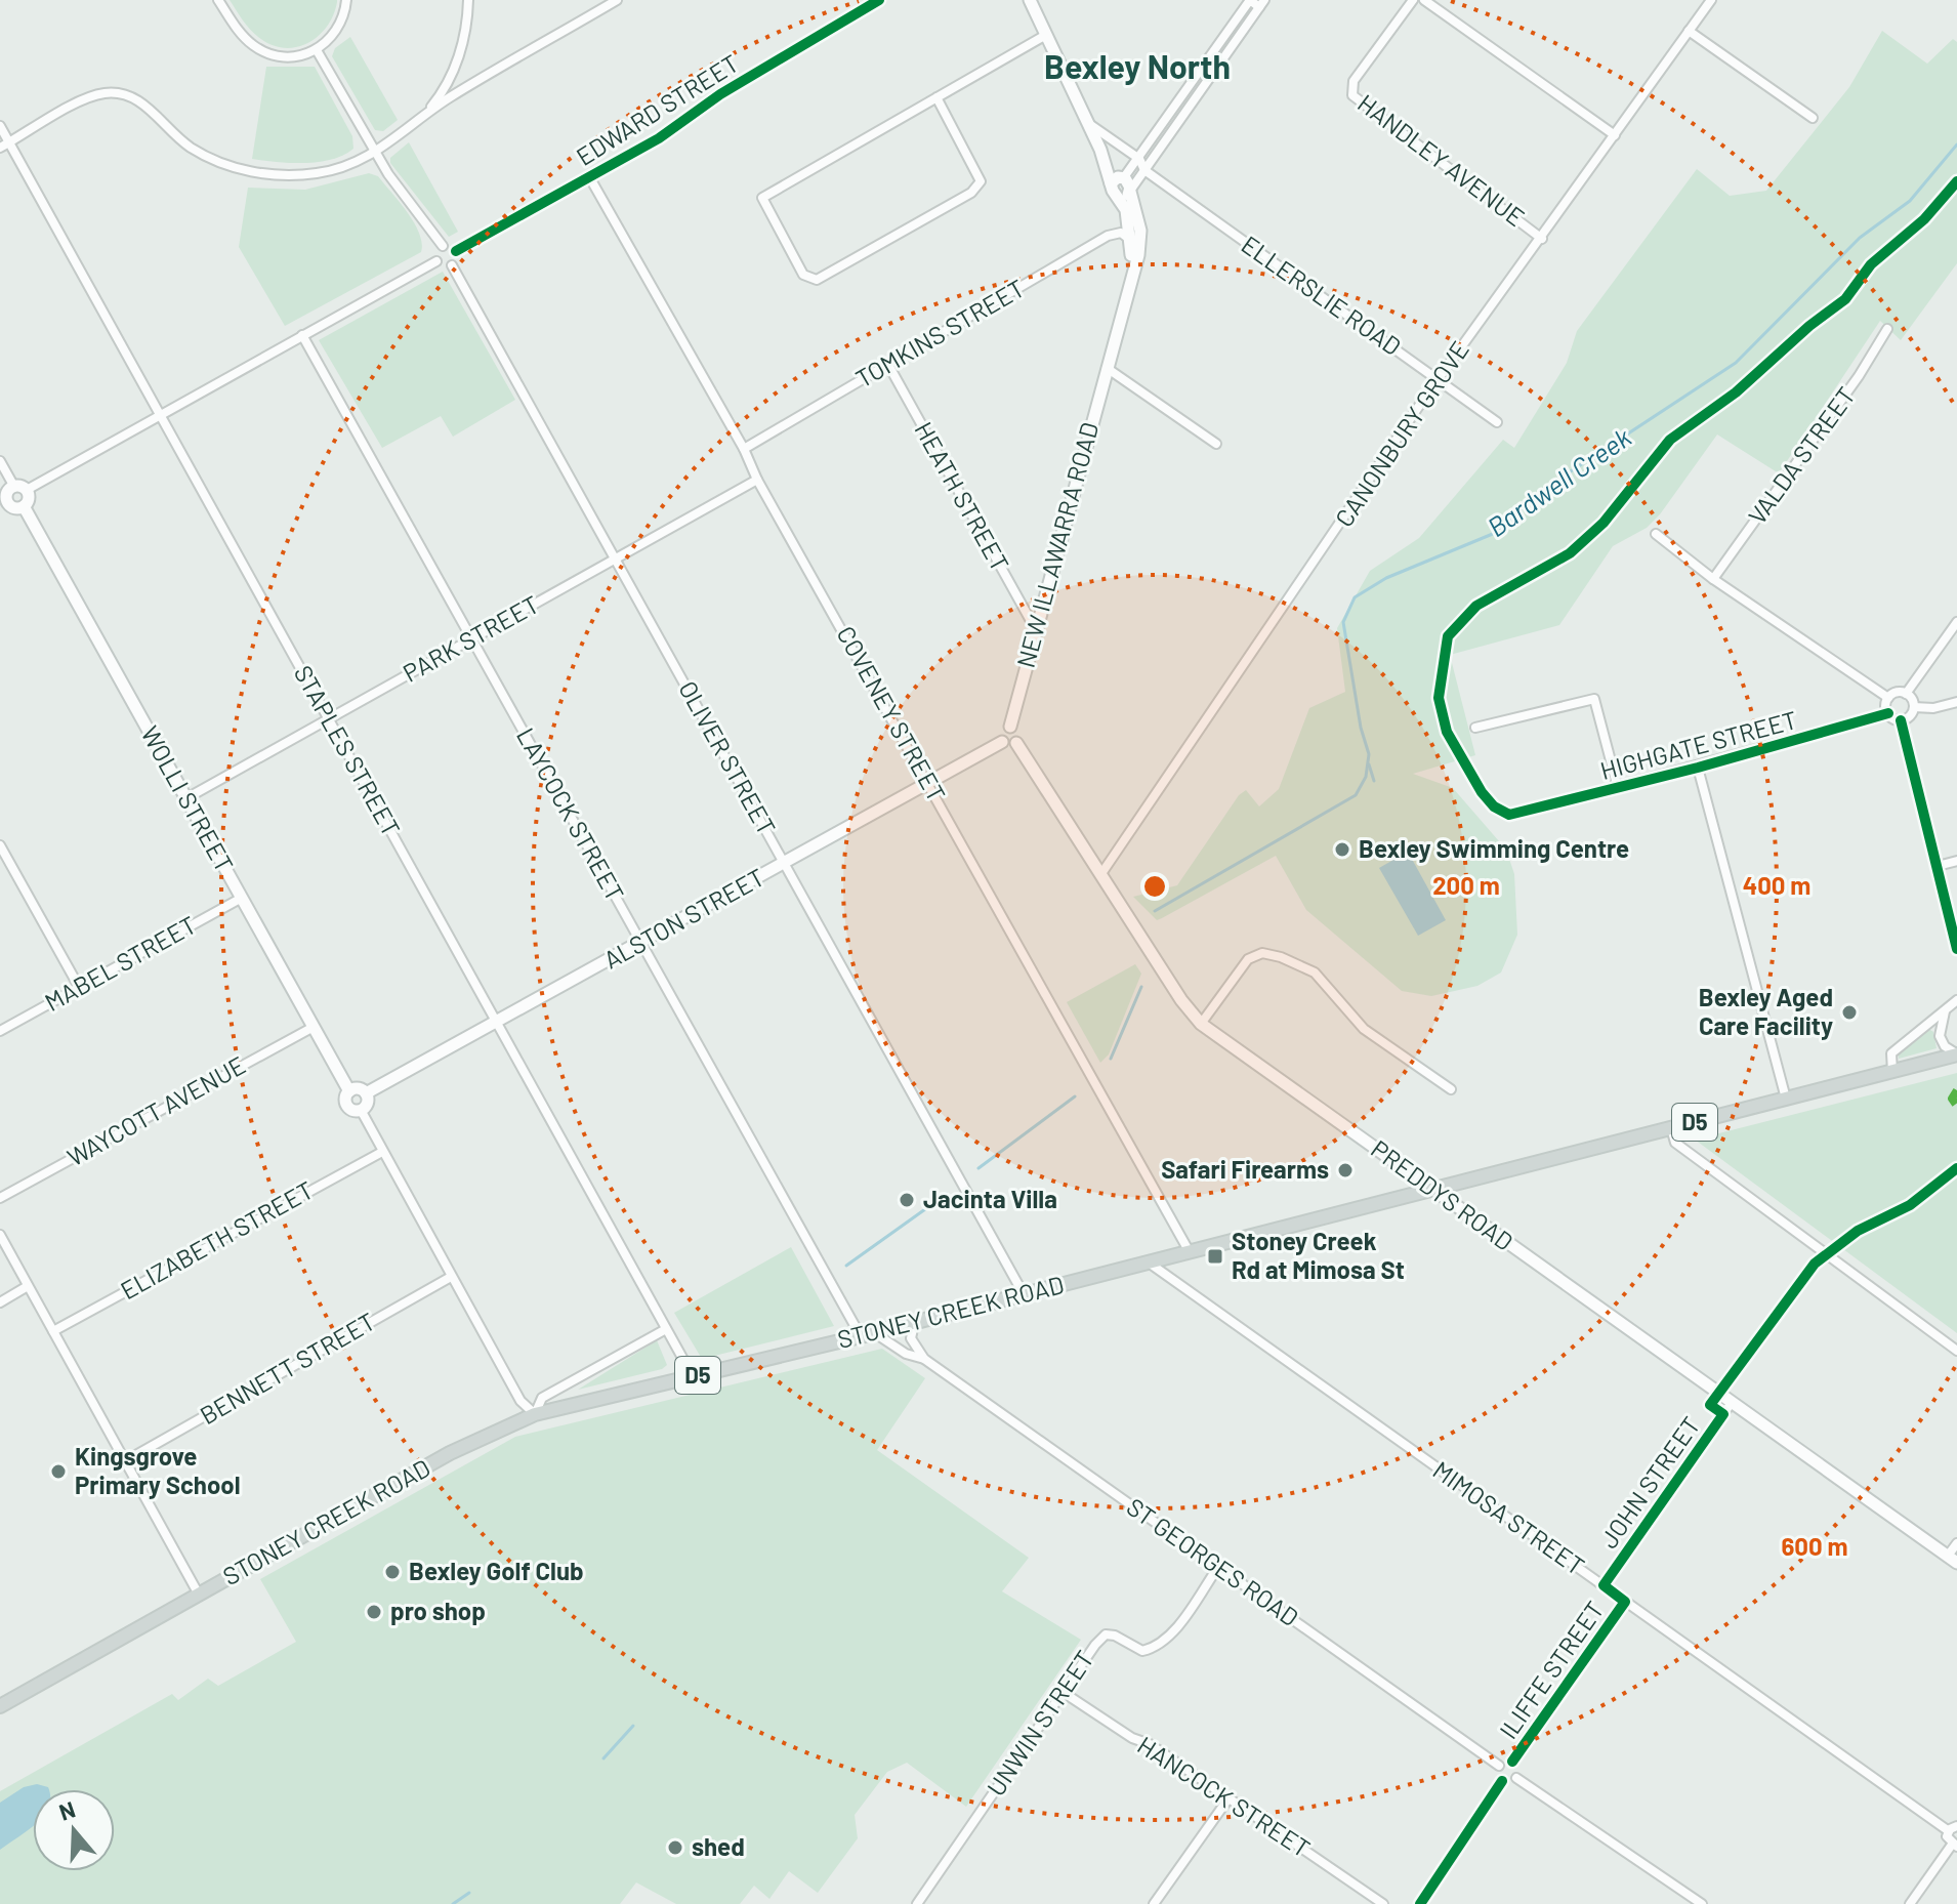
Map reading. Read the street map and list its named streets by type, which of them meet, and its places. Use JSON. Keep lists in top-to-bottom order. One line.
{"streets":{"main road":["NEW ILLAWARRA ROAD","WOLLI STREET","ALSTON STREET","D5","PREDDYS ROAD","STONEY CREEK ROAD"],"street":["EDWARD STREET","HANDLEY AVENUE","ELLERSLIE ROAD","TOMKINS STREET","CANONBURY GROVE","VALDA STREET","HEATH STREET","PARK STREET","COVENEY STREET","HIGHGATE STREET","STAPLES STREET","OLIVER STREET","LAYCOCK STREET","MABEL STREET","WAYCOTT AVENUE","ELIZABETH STREET","BENNETT STREET","JOHN STREET","MIMOSA STREET","ST GEORGES ROAD","ILIFFE STREET","UNWIN STREET","HANCOCK STREET"]},"crossings":[["EDWARD STREET","COVENEY STREET"],["EDWARD STREET","OLIVER STREET"],["HANDLEY AVENUE","CANONBURY GROVE"],["ELLERSLIE ROAD","CANONBURY GROVE"],["TOMKINS STREET","HEATH STREET"],["TOMKINS STREET","NEW ILLAWARRA ROAD"],["TOMKINS STREET","COVENEY STREET"],["CANONBURY GROVE","PREDDYS ROAD"],["HEATH STREET","NEW ILLAWARRA ROAD"],["NEW ILLAWARRA ROAD","ALSTON STREET"],["NEW ILLAWARRA ROAD","PREDDYS ROAD"],["PARK STREET","COVENEY STREET"],["PARK STREET","STAPLES STREET"],["PARK STREET","OLIVER STREET"],["PARK STREET","WOLLI STREET"],["PARK STREET","LAYCOCK STREET"],["COVENEY STREET","ALSTON STREET"],["COVENEY STREET","STONEY CREEK ROAD"],["STAPLES STREET","ALSTON STREET"],["STAPLES STREET","STONEY CREEK ROAD"],["OLIVER STREET","ALSTON STREET"],["OLIVER STREET","STONEY CREEK ROAD"],["WOLLI STREET","ALSTON STREET"],["WOLLI STREET","MABEL STREET"],["WOLLI STREET","WAYCOTT AVENUE"],["LAYCOCK STREET","ALSTON STREET"],["LAYCOCK STREET","STONEY CREEK ROAD"],["PREDDYS ROAD","STONEY CREEK ROAD"],["PREDDYS ROAD","JOHN STREET"],["STONEY CREEK ROAD","MIMOSA STREET"],["STONEY CREEK ROAD","ST GEORGES ROAD"],["JOHN STREET","MIMOSA STREET"],["MIMOSA STREET","ILIFFE STREET"],["ST GEORGES ROAD","ILIFFE STREET"],["ST GEORGES ROAD","UNWIN STREET"],["UNWIN STREET","HANCOCK STREET"]],"districts":["Bexley North"],"water":["Bardwell Creek"],"places":{"other":["Bexley Swimming Centre","Bexley Aged Care Facility","Safari Firearms","Jacinta Villa","Kingsgrove Primary School","Bexley Golf Club","pro shop","shed"],"transit":["Stoney Creek Rd at Mimosa St"]},"north":"top","rings":["200 m","400 m","600 m"]}
